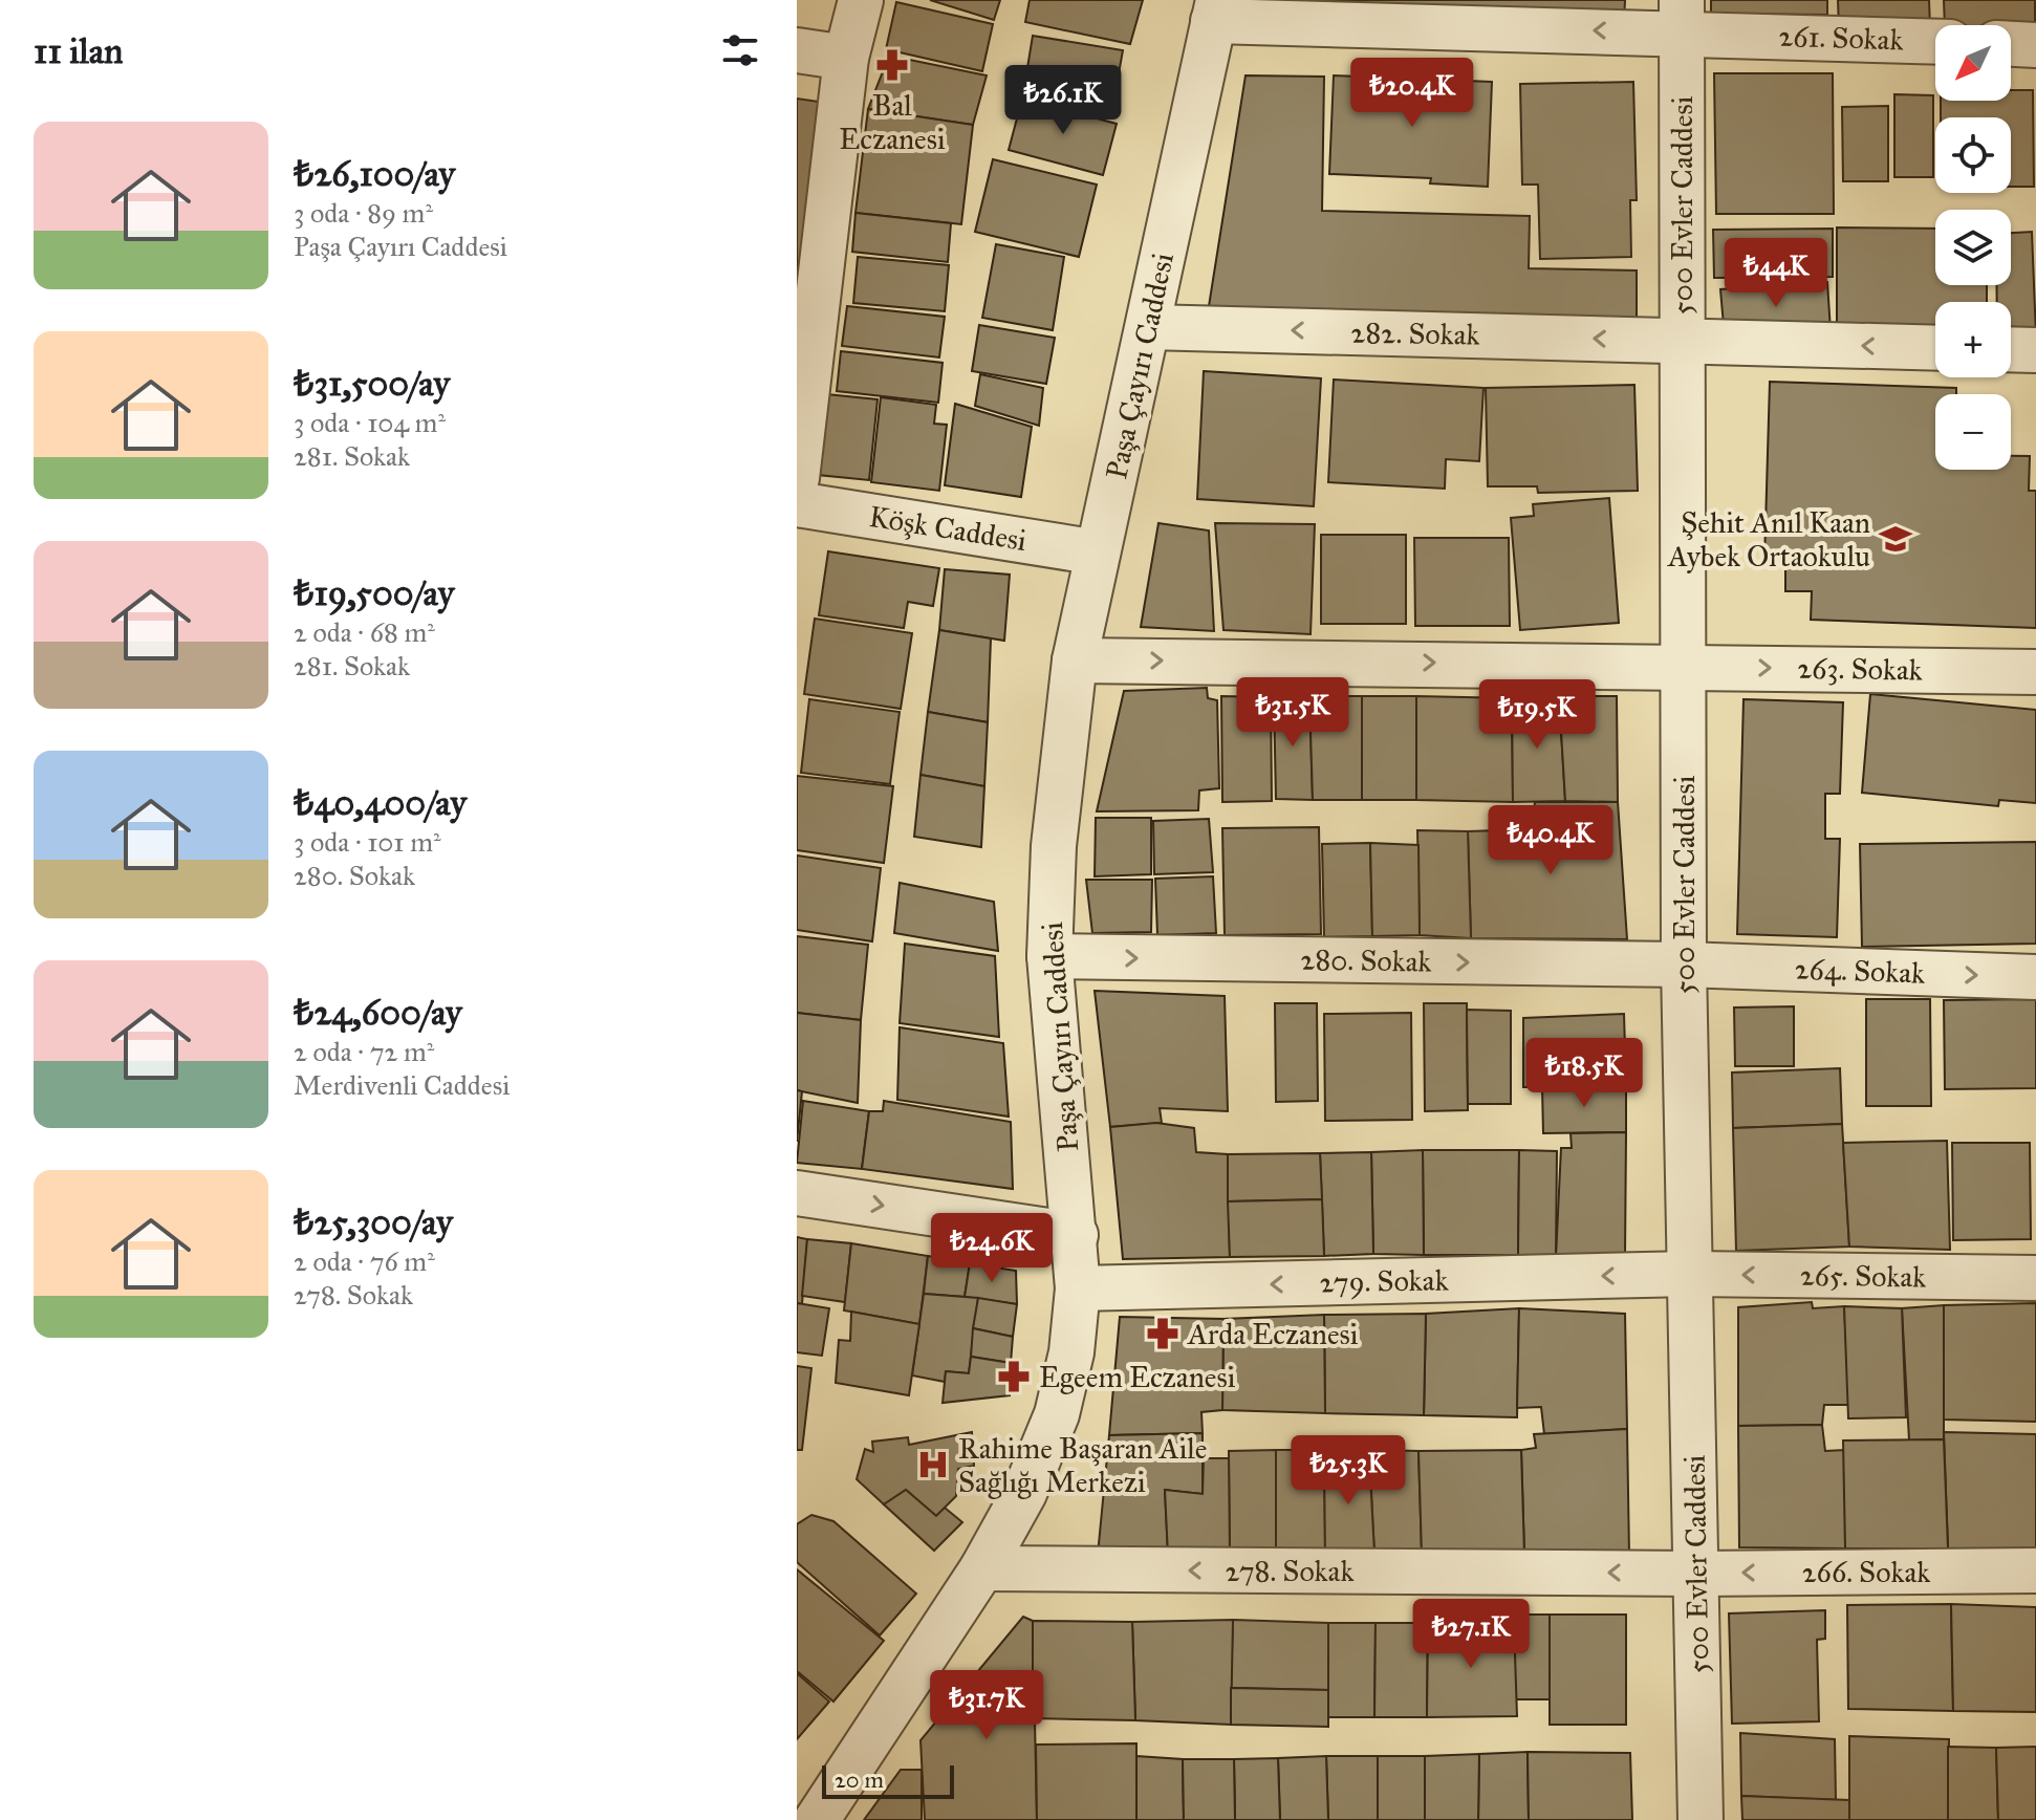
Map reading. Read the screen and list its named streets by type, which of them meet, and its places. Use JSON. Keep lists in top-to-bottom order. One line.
{"streets":{"street":["261. Sokak","500 Evler Caddesi","282. Sokak","Paşa Çayırı Caddesi","Köşk Caddesi","263. Sokak","280. Sokak","264. Sokak","265. Sokak","279. Sokak","278. Sokak","266. Sokak"]},"crossings":[["261. Sokak","500 Evler Caddesi"],["261. Sokak","Paşa Çayırı Caddesi"],["500 Evler Caddesi","282. Sokak"],["500 Evler Caddesi","263. Sokak"],["500 Evler Caddesi","280. Sokak"],["500 Evler Caddesi","264. Sokak"],["500 Evler Caddesi","265. Sokak"],["500 Evler Caddesi","279. Sokak"],["500 Evler Caddesi","278. Sokak"],["500 Evler Caddesi","266. Sokak"],["282. Sokak","Paşa Çayırı Caddesi"],["Paşa Çayırı Caddesi","Köşk Caddesi"],["Paşa Çayırı Caddesi","263. Sokak"],["Paşa Çayırı Caddesi","280. Sokak"],["Paşa Çayırı Caddesi","279. Sokak"],["Paşa Çayırı Caddesi","278. Sokak"],["280. Sokak","264. Sokak"],["265. Sokak","279. Sokak"],["278. Sokak","266. Sokak"]],"one_way":["261. Sokak","282. Sokak","263. Sokak","280. Sokak","264. Sokak","265. Sokak","279. Sokak","278. Sokak","266. Sokak"],"places":{"pharmacy":["Bal Eczanesi","Arda Eczanesi","Egeem Eczanesi"],"school or university":["Şehit Anıl Kaan Aybek Ortaokulu"],"hospital":["Rahime Başaran Aile Sağlığı Merkezi"]},"scale_bar":"20 m","north":"bottom left","page":{"heading":"11 ilan","map_buttons":["+","−"],"price":["₺20.4K","₺26.1K","₺44K","₺31.5K","₺19.5K","₺40.4K","₺18.5K","₺24.6K","₺25.3K","₺27.1K","₺31.7K"],"list":[{"name":"₺26,100/ay","note":"3 oda · 89 m² · Paşa Çayırı Caddesi"},{"name":"₺31,500/ay","note":"3 oda · 104 m² · 281. Sokak"},{"name":"₺19,500/ay","note":"2 oda · 68 m² · 281. Sokak"},{"name":"₺40,400/ay","note":"3 oda · 101 m² · 280. Sokak"},{"name":"₺24,600/ay","note":"2 oda · 72 m² · Merdivenli Caddesi"},{"name":"₺25,300/ay","note":"2 oda · 76 m² · 278. Sokak"}],"scale":"20 m"}}
